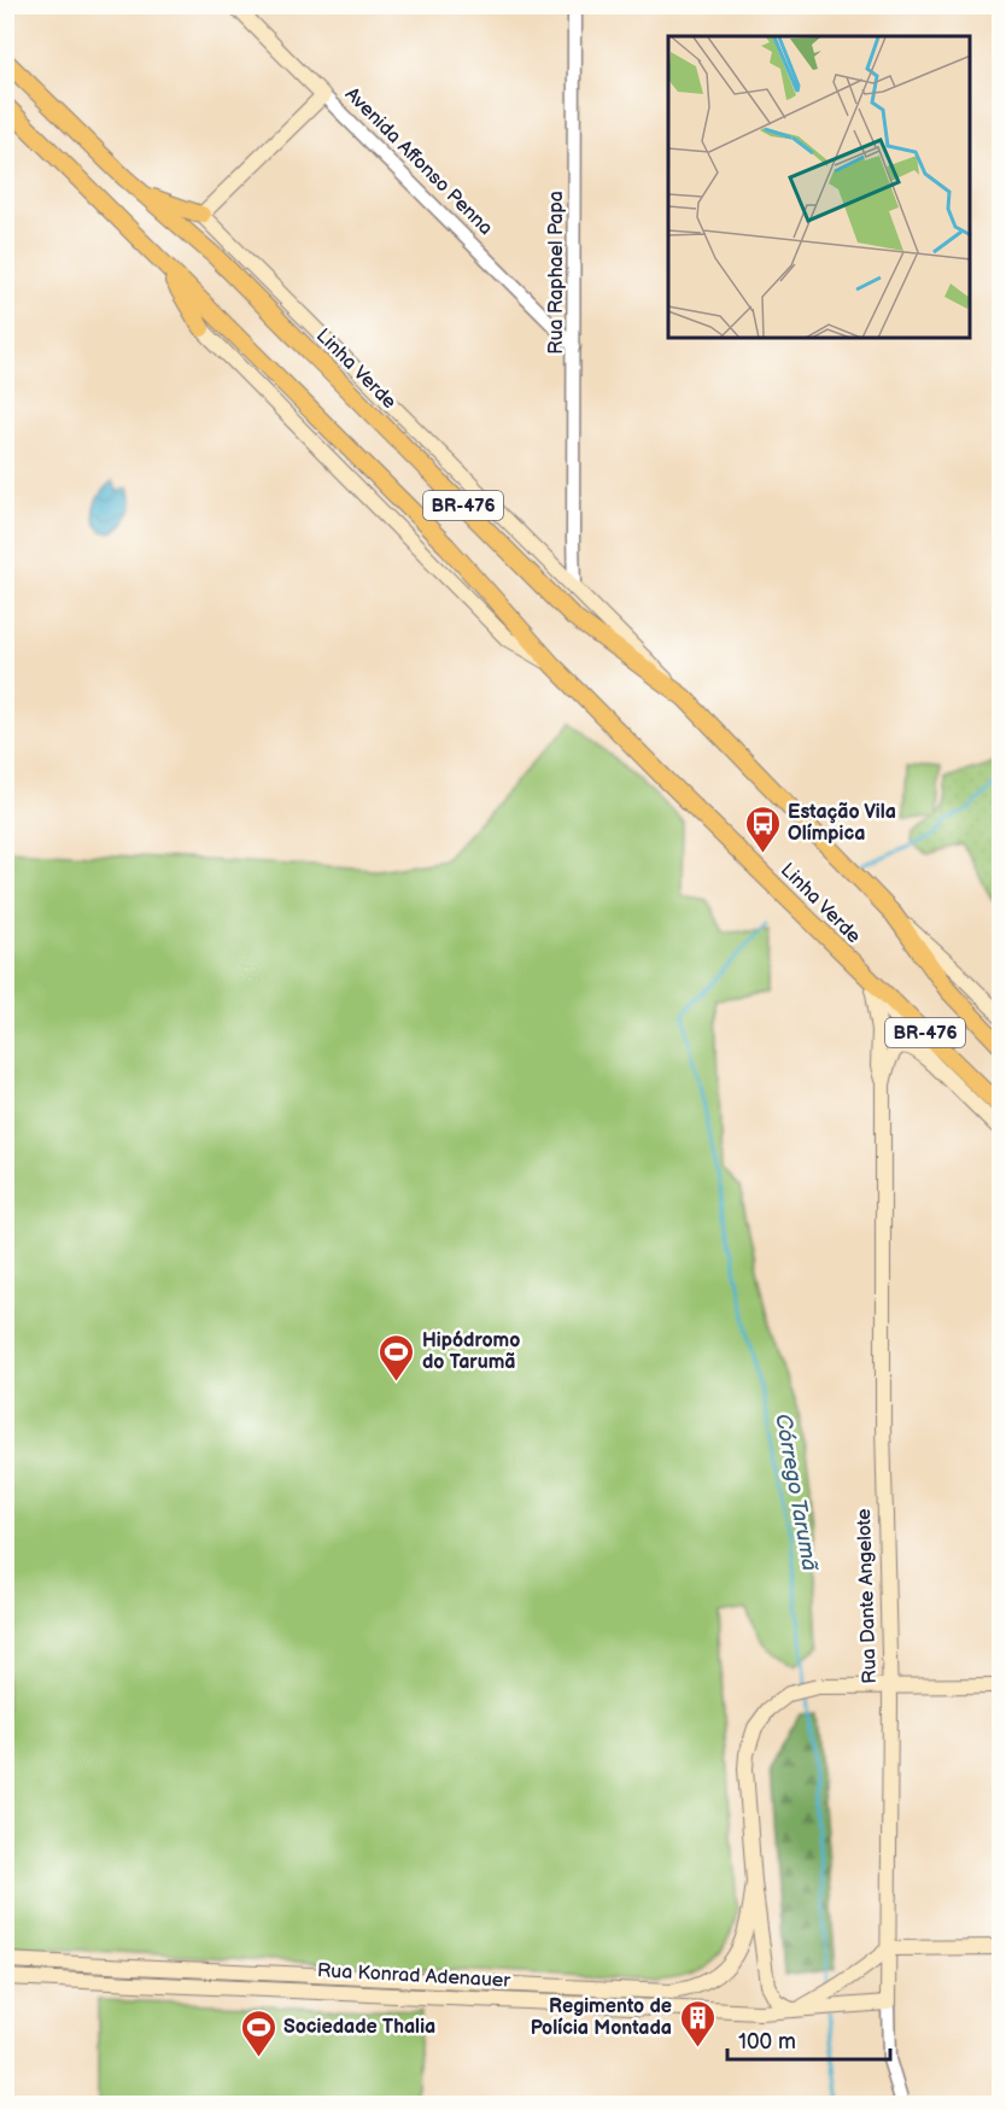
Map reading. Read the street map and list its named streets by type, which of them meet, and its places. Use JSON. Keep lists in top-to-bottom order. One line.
{"streets":{"highway":["Linha Verde","BR-476"],"main road":["Avenida Affonso Penna","Rua Dante Angelote","Rua Konrad Adenauer"],"street":["Rua Raphael Papa"]},"crossings":[["Avenida Affonso Penna","Rua Raphael Papa"],["Rua Raphael Papa","Linha Verde"],["Rua Dante Angelote","Rua Konrad Adenauer"]],"water":["Córrego Tarumã"],"places":{"bus stop":["Estação Vila Olímpica"],"sports":["Hipódromo do Tarumã","Sociedade Thalia"],"building":["Regimento de Polícia Montada"]},"scale_bar":"100 m"}
